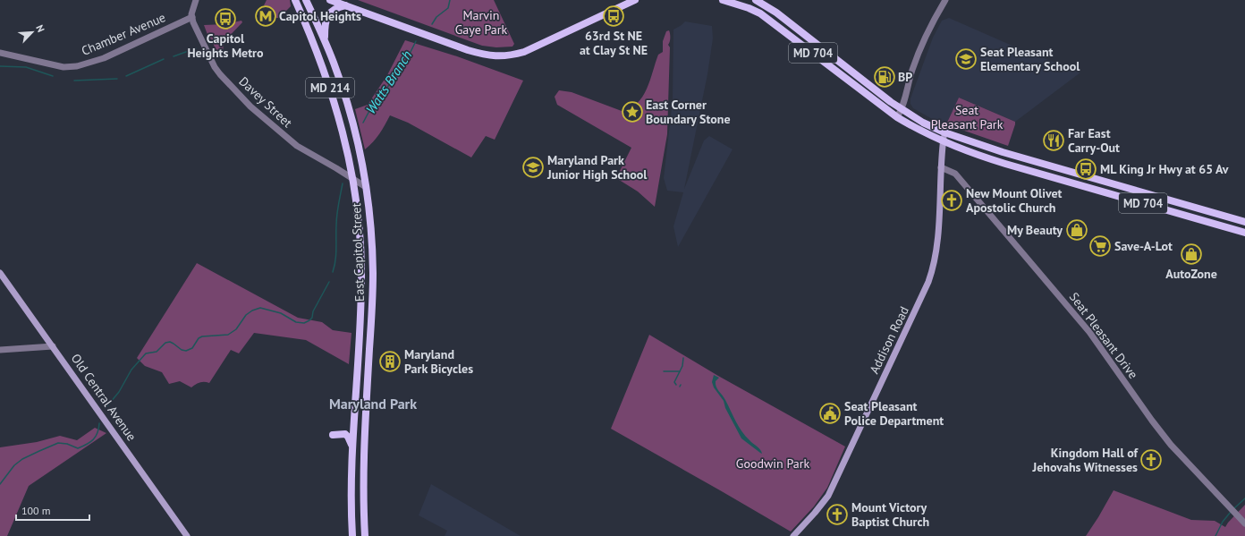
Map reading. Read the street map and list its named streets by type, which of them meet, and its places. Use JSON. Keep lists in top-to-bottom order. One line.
{"streets":{"main road":["MD 704","MD 214","East Capitol Street","Addison Road","Old Central Avenue"],"street":["Chamber Avenue","Davey Street","Seat Pleasant Drive"]},"crossings":[["Chamber Avenue","Davey Street"],["MD 704","Addison Road"],["Davey Street","East Capitol Street"],["Seat Pleasant Drive","Addison Road"]],"districts":["Maryland Park"],"water":["Watts Branch"],"parks":["Marvin Gaye Park","Seat Pleasant Park","Goodwin Park"],"places":{"metro station":["Capitol Heights"],"bus stop":["63rd St NE at Clay St NE","Capitol Heights Metro","ML King Jr Hwy at 65 Av"],"school or university":["Seat Pleasant Elementary School","Maryland Park Junior High School"],"fuel station":["BP"],"place":["East Corner Boundary Stone"],"restaurant":["Far East Carry-Out"],"church":["New Mount Olivet Apostolic Church","Kingdom Hall of Jehovahs Witnesses","Mount Victory Baptist Church"],"shop":["My Beauty","AutoZone"],"supermarket":["Save-A-Lot"],"building":["Maryland Park Bicycles"],"public building":["Seat Pleasant Police Department"]},"scale_bar":"100 m","north":"top right"}
